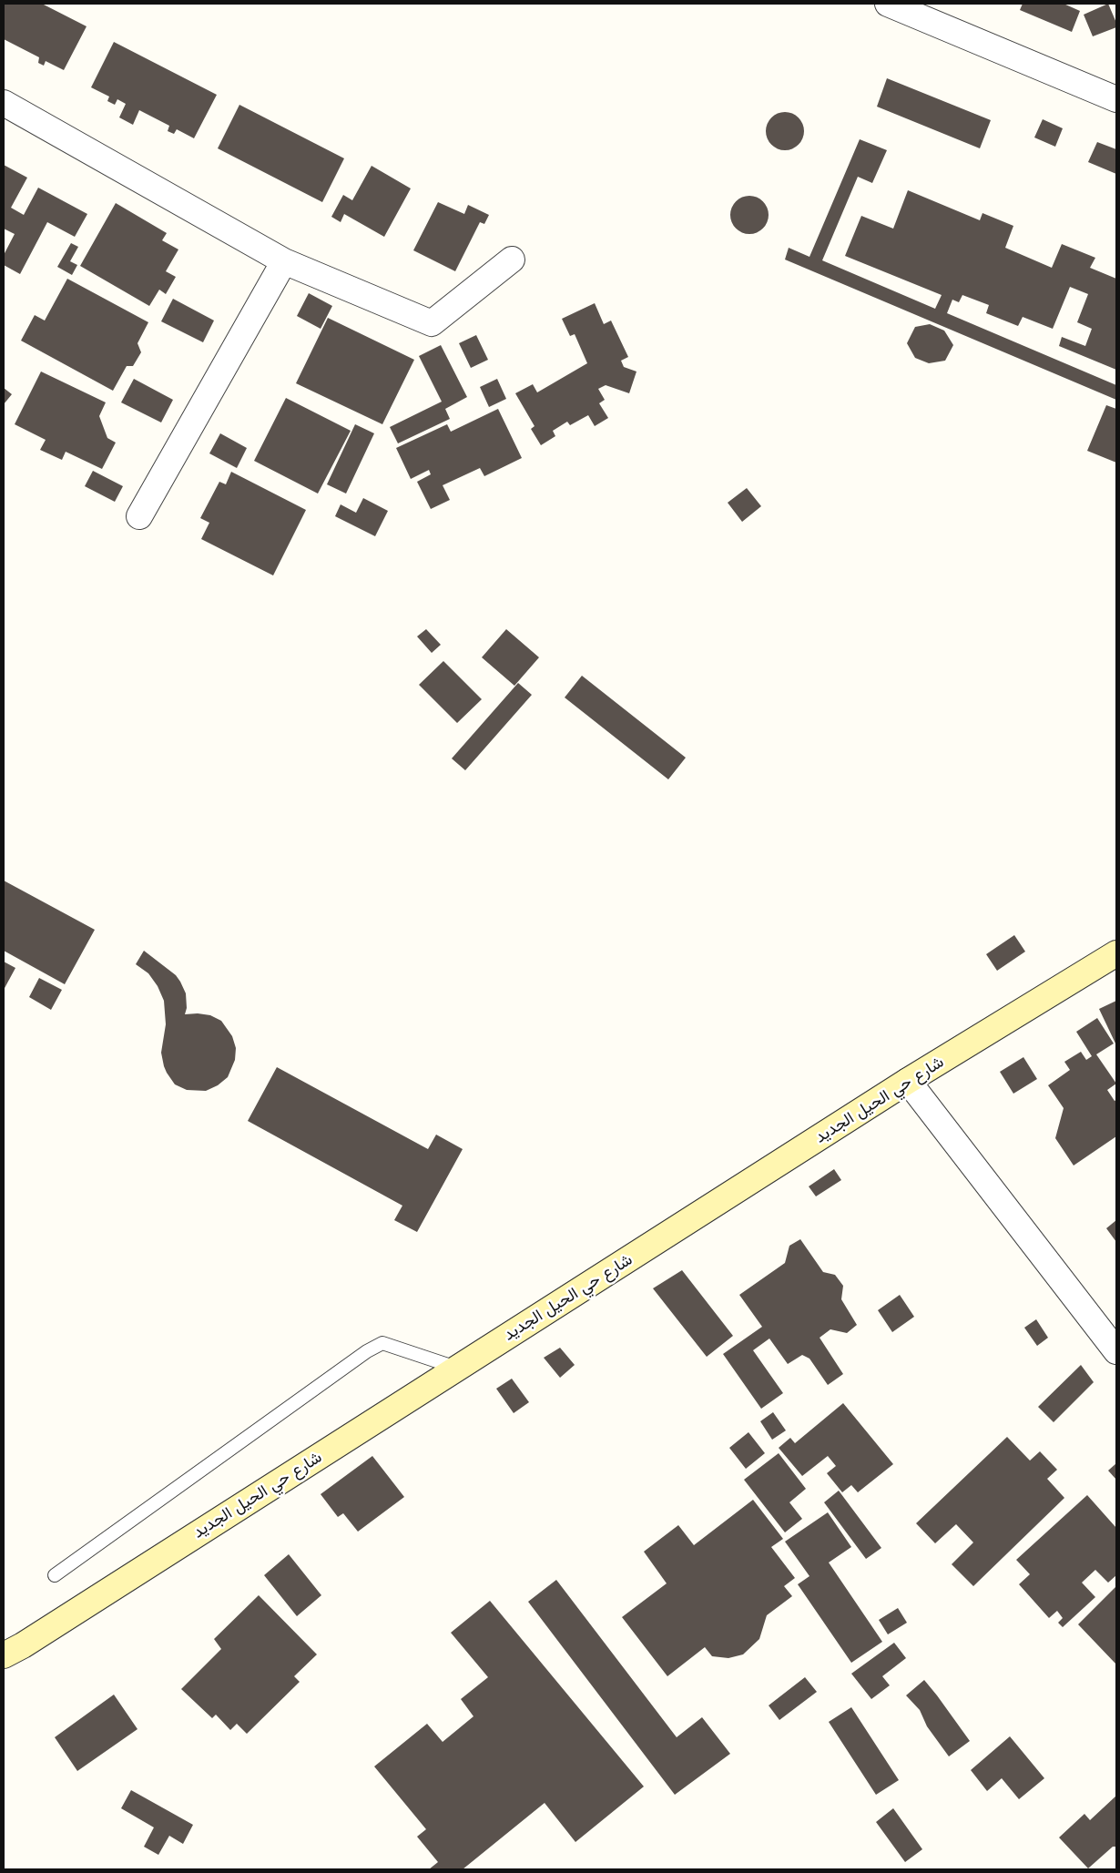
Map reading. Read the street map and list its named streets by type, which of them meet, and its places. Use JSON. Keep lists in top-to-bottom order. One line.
{"streets":{"street":["شارع حي الحيل الجديد"]}}
